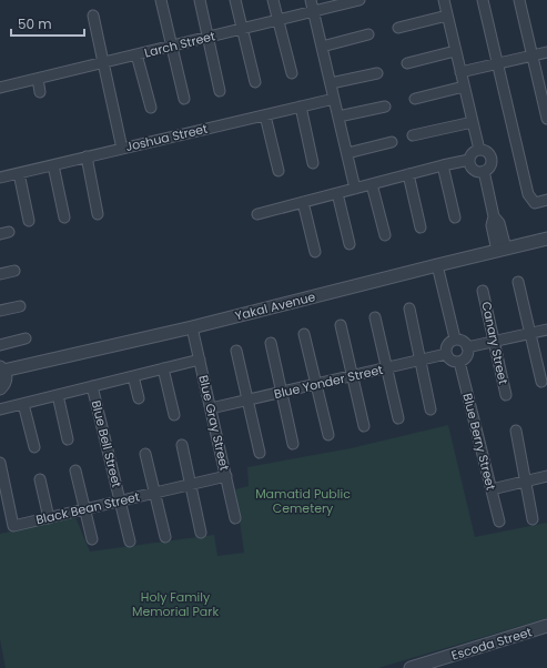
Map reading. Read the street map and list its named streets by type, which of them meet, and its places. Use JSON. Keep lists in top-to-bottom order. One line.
{"streets":{"street":["Larch Street","Joshua Street","Yakal Avenue","Canary Street","Blue Yonder Street","Blue Gray Street","Blue Berry Street","Blue Bell Street","Black Bean Street","Escoda Street"]},"crossings":[["Yakal Avenue","Blue Gray Street"],["Blue Yonder Street","Blue Gray Street"],["Blue Yonder Street","Blue Berry Street"],["Blue Gray Street","Black Bean Street"],["Blue Bell Street","Black Bean Street"]],"parks":["Mamatid Public Cemetery","Holy Family Memorial Park"],"scale_bar":"50 m"}
